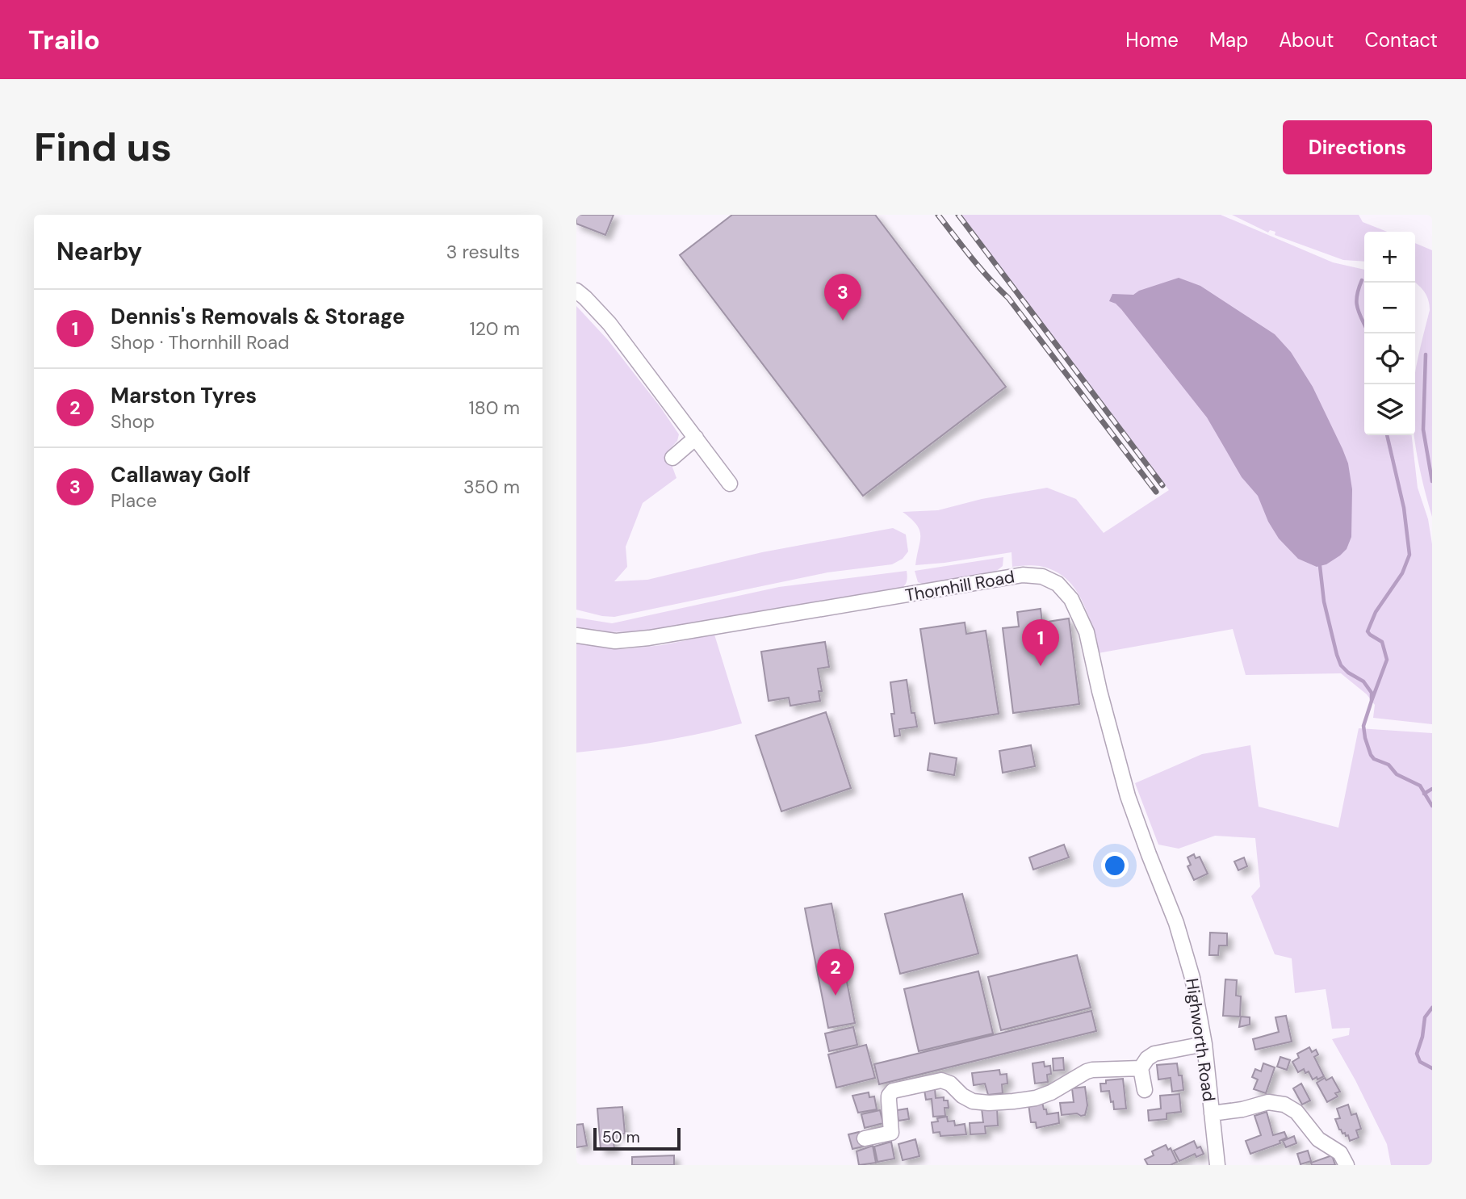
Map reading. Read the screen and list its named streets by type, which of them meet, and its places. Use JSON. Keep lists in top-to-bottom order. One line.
{"streets":{"street":["Thornhill Road","Highworth Road"]},"crossings":[["Thornhill Road","Highworth Road"]],"scale_bar":"50 m","page":{"header":"Trailo","nav":["Home","Map","About","Contact"],"buttons":"Directions","title":"Find us","heading":["Nearby","3 results"],"map_buttons":["+","−"],"pins":["3","1","2"],"list":[{"mark":"1","name":"Dennis's Removals & Storage","note":"Shop · Thornhill Road","value":"120 m"},{"mark":"2","name":"Marston Tyres","note":"Shop","value":"180 m"},{"mark":"3","name":"Callaway Golf","note":"Place","value":"350 m"}],"scale":"50 m"}}
